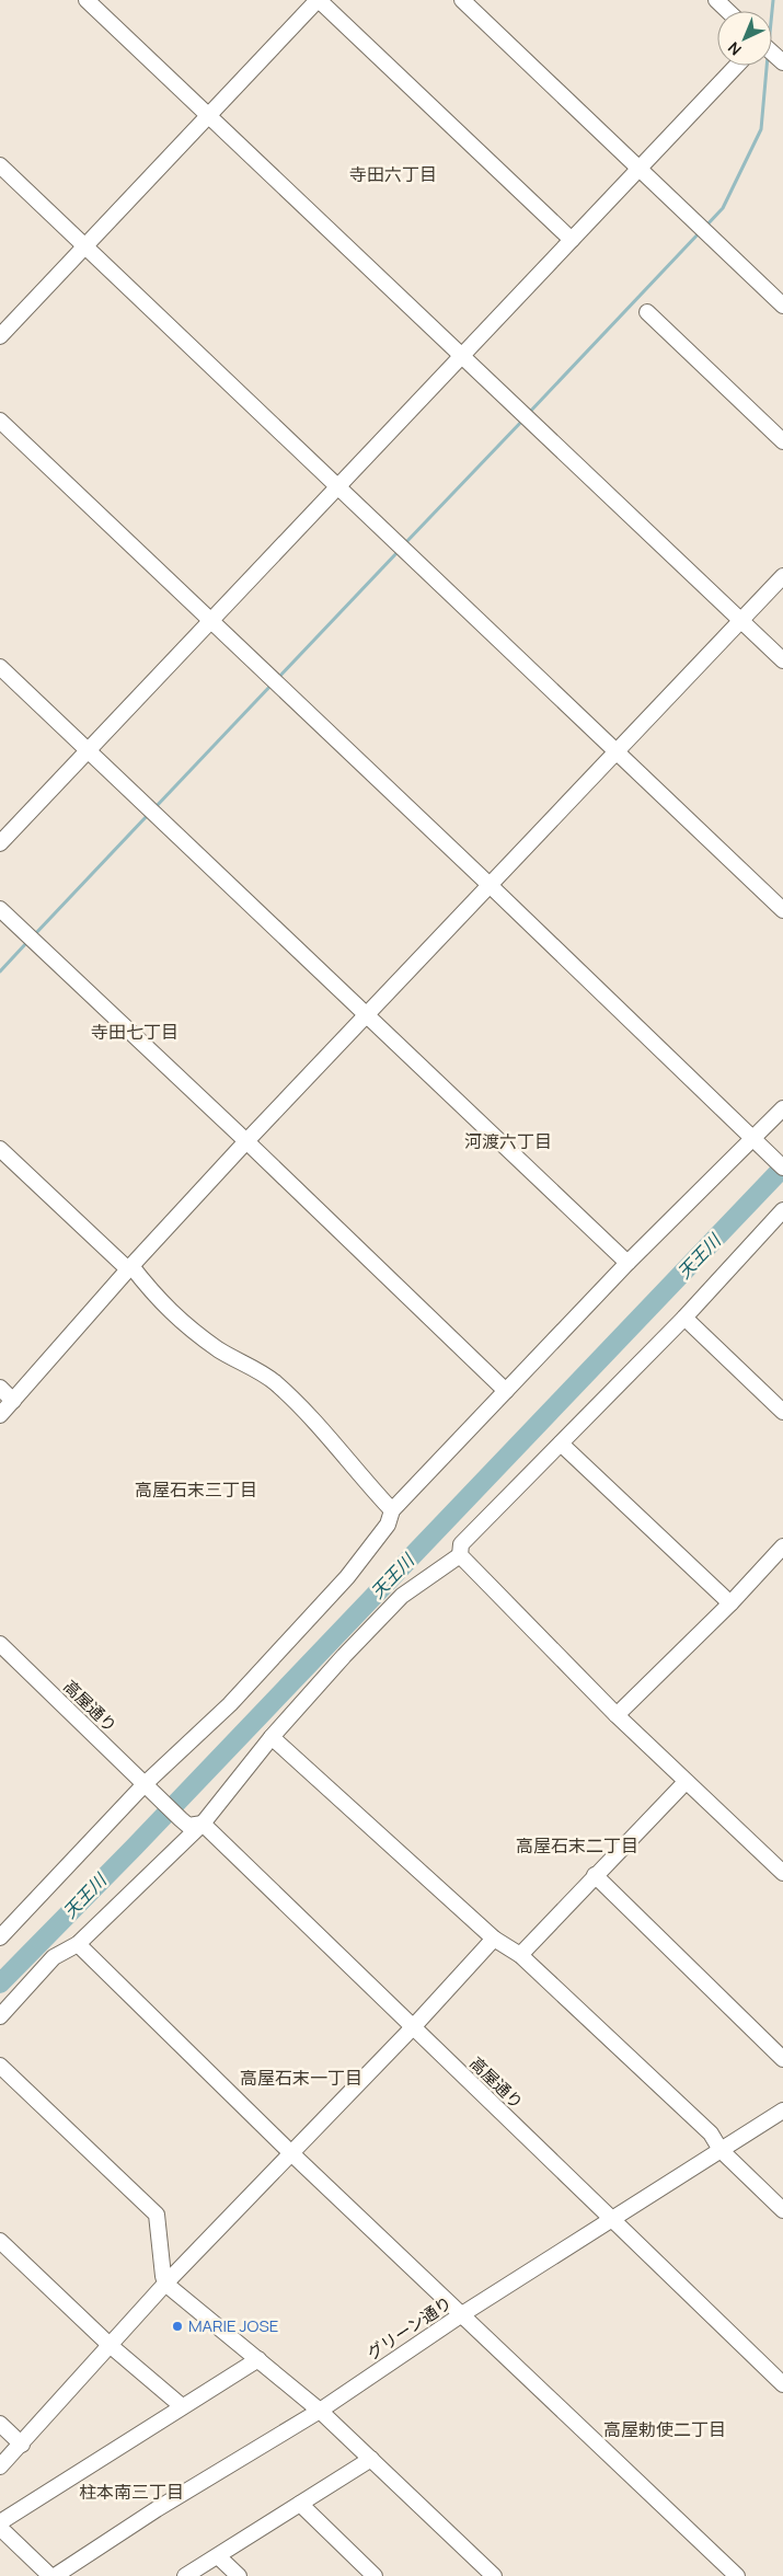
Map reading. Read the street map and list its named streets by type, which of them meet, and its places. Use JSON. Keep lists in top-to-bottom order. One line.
{"streets":{"street":["高屋通り","グリーン通り"]},"crossings":[["高屋通り","グリーン通り"]],"districts":["寺田六丁目","寺田七丁目","河渡六丁目","高屋石末三丁目","高屋石末二丁目","高屋石末一丁目","高屋勅使二丁目","柱本南三丁目"],"water":["天王川"],"places":["MARIE JOSE"],"north":"bottom left"}
